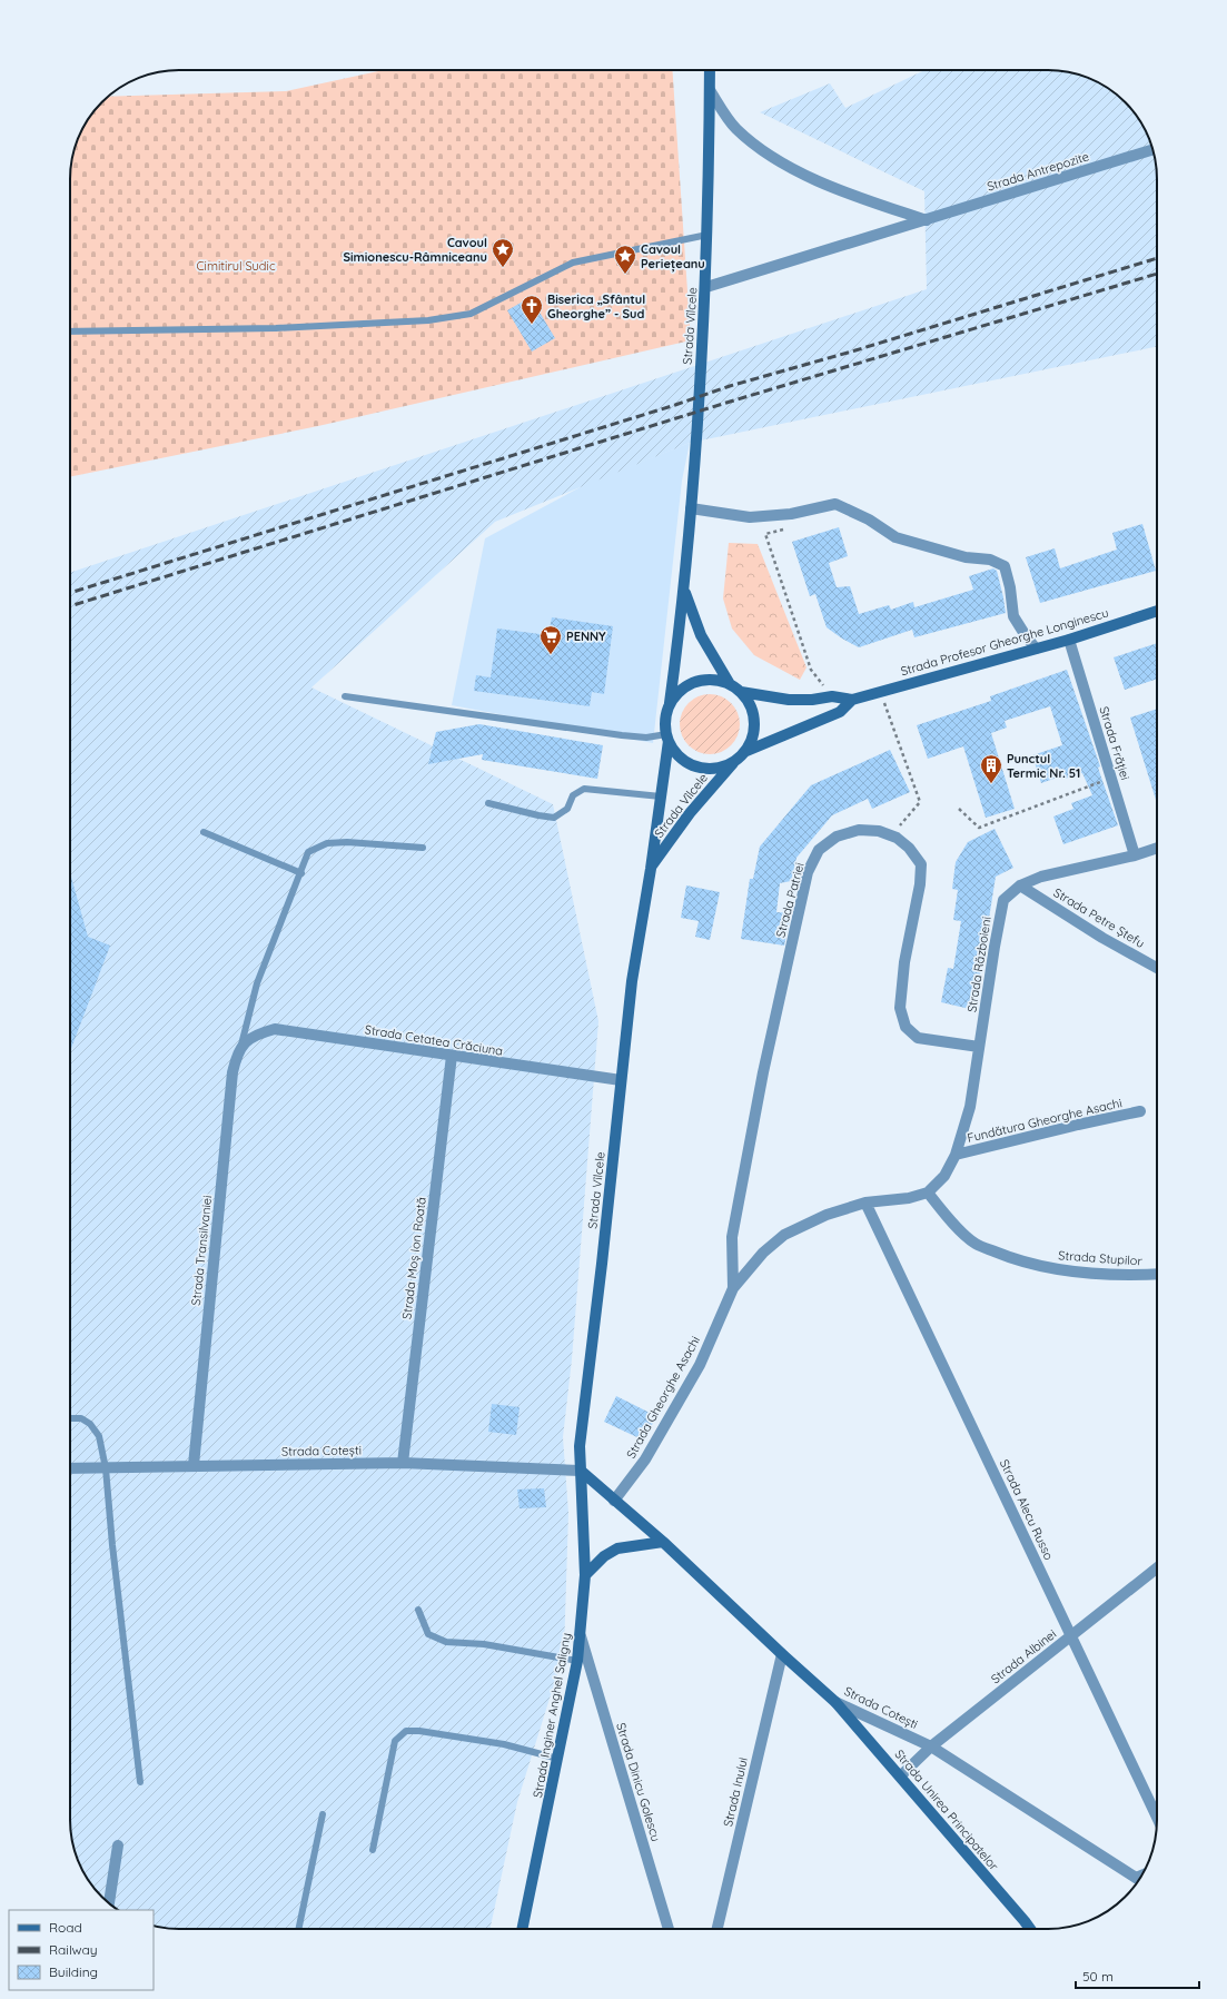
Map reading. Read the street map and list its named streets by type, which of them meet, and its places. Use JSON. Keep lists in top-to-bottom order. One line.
{"streets":{"main road":["Strada Vîlcele","Strada Profesor Gheorghe Longinescu","Strada Cotești","Strada Inginer Anghel Saligny","Strada Unirea Principatelor"],"street":["Strada Antrepozite","Strada Frăției","Strada Patriei","Strada Petre Ștefu","Strada Războieni","Strada Cetatea Crăciuna","Fundătura Gheorghe Asachi","Strada Transilvaniei","Strada Moș Ion Roată","Strada Stupilor","Strada Gheorghe Asachi","Strada Alecu Russo","Strada Albinei","Strada Dinicu Golescu","Strada Inului"]},"crossings":[["Strada Antrepozite","Strada Vîlcele"],["Strada Vîlcele","Strada Profesor Gheorghe Longinescu"],["Strada Vîlcele","Strada Cetatea Crăciuna"],["Strada Vîlcele","Strada Cotești"],["Strada Vîlcele","Strada Inginer Anghel Saligny"],["Strada Profesor Gheorghe Longinescu","Strada Frăției"],["Strada Frăției","Strada Războieni"],["Strada Patriei","Strada Războieni"],["Strada Patriei","Strada Gheorghe Asachi"],["Strada Petre Ștefu","Strada Războieni"],["Strada Războieni","Fundătura Gheorghe Asachi"],["Strada Războieni","Strada Stupilor"],["Strada Războieni","Strada Gheorghe Asachi"],["Strada Cetatea Crăciuna","Strada Transilvaniei"],["Strada Cetatea Crăciuna","Strada Moș Ion Roată"],["Strada Transilvaniei","Strada Cotești"],["Strada Moș Ion Roată","Strada Cotești"],["Strada Stupilor","Strada Gheorghe Asachi"],["Strada Gheorghe Asachi","Strada Cotești"],["Strada Gheorghe Asachi","Strada Alecu Russo"],["Strada Cotești","Strada Albinei"],["Strada Cotești","Strada Inginer Anghel Saligny"],["Strada Cotești","Strada Inului"],["Strada Cotești","Strada Unirea Principatelor"],["Strada Alecu Russo","Strada Albinei"],["Strada Albinei","Strada Unirea Principatelor"],["Strada Inginer Anghel Saligny","Strada Dinicu Golescu"]],"parks":["Cimitirul Sudic"],"places":{"place":["Cavoul Simionescu-Râmniceanu","Cavoul Periețeanu"],"church":["Biserica „Sfântul Gheorghe” - Sud"],"supermarket":["PENNY"],"building":["Punctul Termic Nr. 51"]},"legend":["Road","Railway","Building"],"scale_bar":"50 m"}
